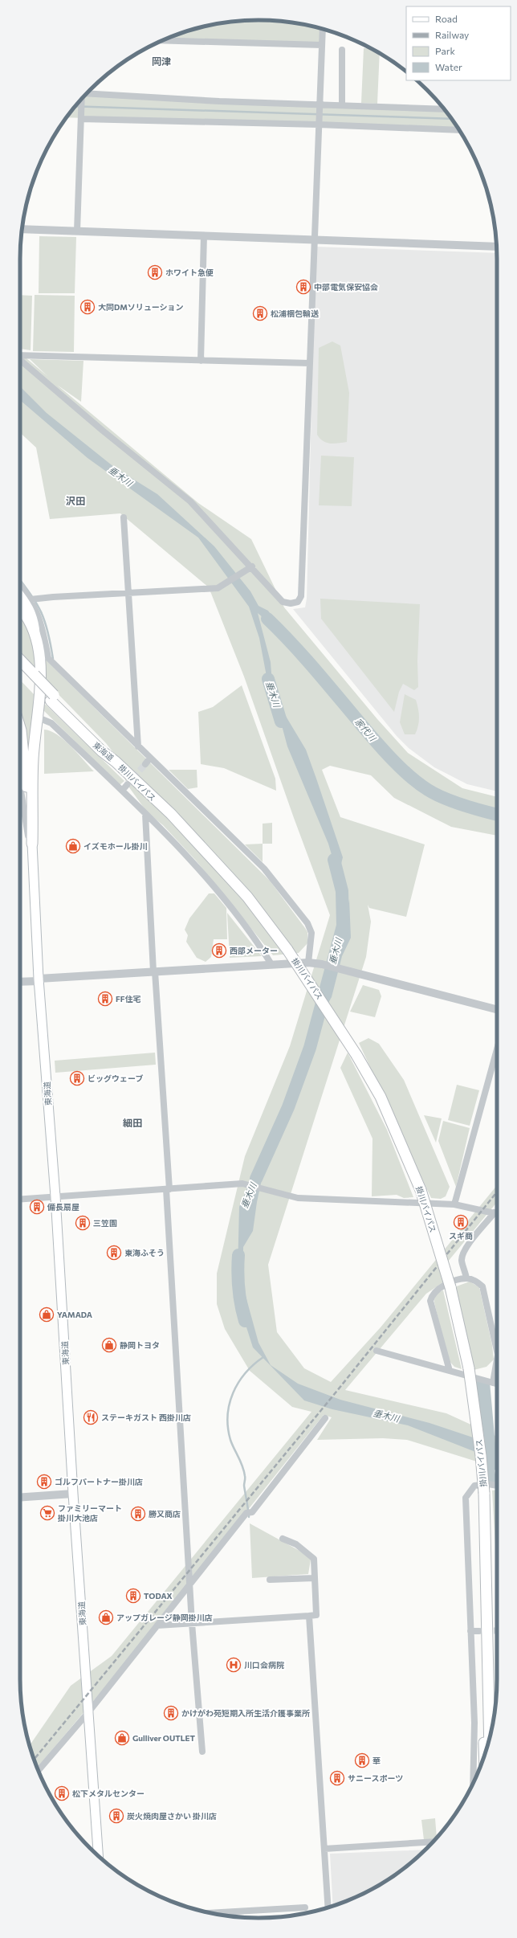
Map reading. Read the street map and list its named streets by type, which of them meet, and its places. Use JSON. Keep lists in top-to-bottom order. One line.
{"streets":{"highway":["東海道","掛川バイパス"]},"crossings":[["東海道","掛川バイパス"]],"districts":["岡津","沢田","細田"],"water":["垂木川","家代川"],"places":{"building":["ホワイト急便","中部電気保安協会","大同DMソリューション","松浦梱包輸送","西部メーター","FF住宅","ビッグウェーブ","備長扇屋","スギ商","三笠園","東海ふそう","ゴルフパートナー掛川店","勝又商店","TODAX","かけがわ苑短期入所生活介護事業所","華","サニースポーツ","松下メタルセンター","炭火焼肉屋さかい 掛川店"],"shop":["イズモホール掛川","YAMADA","静岡トヨタ","アップガレージ静岡掛川店","Gulliver OUTLET"],"restaurant":["ステーキガスト 西掛川店"],"supermarket":["ファミリーマート 掛川大池店"],"hospital":["川口会病院"]},"legend":["Road","Railway","Park","Water"]}
